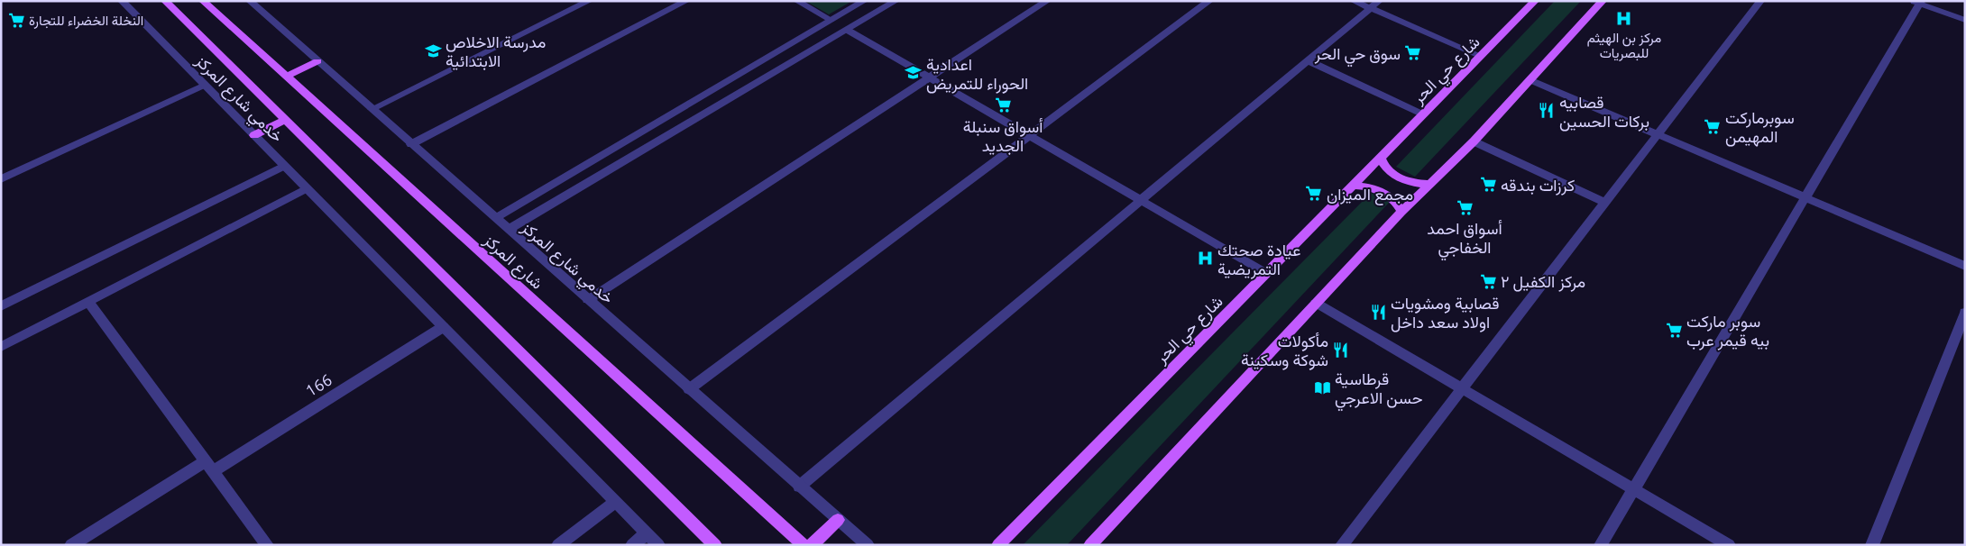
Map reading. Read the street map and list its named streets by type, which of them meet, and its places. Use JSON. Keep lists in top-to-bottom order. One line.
{"streets":{"main road":["شارع حي الحر","شارع المركز"],"street":["خدمي شارع المركز","166"]},"crossings":[["خدمي شارع المركز","166"]],"places":{"hospital":["مركز بن الهيثم للبصريات","عيادة صحتك التمريضية"],"supermarket":["النخلة الخضراء للتجارة","سوق حي الحر","أسواق سنبلة الجديد","سوبرماركت المهيمن","كرزات بندقه","مجمع الميزان","أسواق احمد الخفاجي","مركز الكفيل ٢","سوبر ماركت بيه قيمر عرب"],"school or university":["مدرسة الاخلاص الابتدائية","اعدادية الحوراء للتمريض"],"restaurant":["قصابيه بركات الحسين","قصابية ومشويات اولاد سعد داخل","مأكولات شوكة وسكينة"],"library":["قرطاسية حسن الاعرجي"]}}
